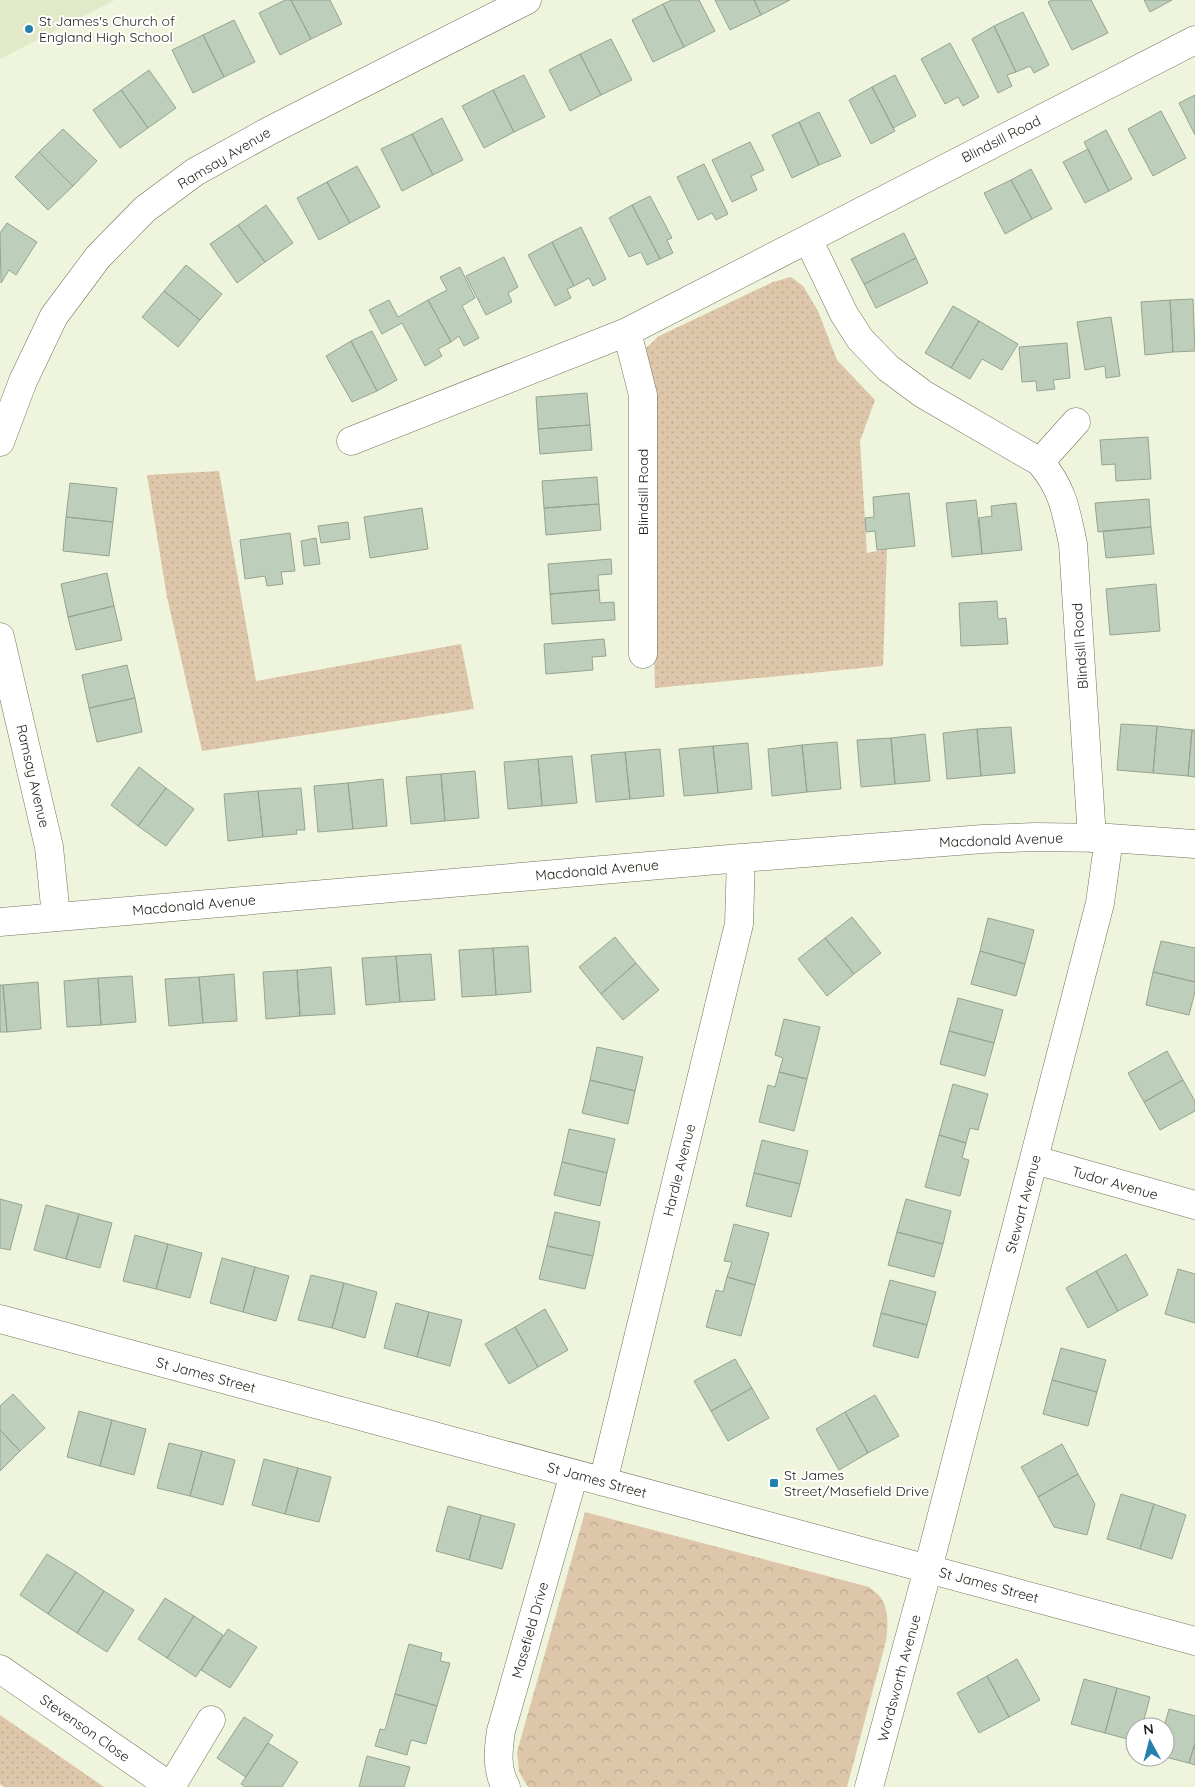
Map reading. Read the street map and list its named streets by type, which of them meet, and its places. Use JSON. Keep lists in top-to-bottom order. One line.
{"streets":{"street":["Blindsill Road","Ramsay Avenue","Macdonald Avenue","Hardie Avenue","Tudor Avenue","Stewart Avenue","St James Street","Masefield Drive","Wordsworth Avenue","Stevenson Close"]},"crossings":[["Blindsill Road","Macdonald Avenue"],["Blindsill Road","Stewart Avenue"],["Ramsay Avenue","Macdonald Avenue"],["Macdonald Avenue","Hardie Avenue"],["Macdonald Avenue","Stewart Avenue"],["Hardie Avenue","St James Street"],["Tudor Avenue","Stewart Avenue"],["Stewart Avenue","St James Street"],["Stewart Avenue","Wordsworth Avenue"],["St James Street","Masefield Drive"],["St James Street","Wordsworth Avenue"]],"places":{"other":["St James's Church of England High School"],"transit":["St James Street/Masefield Drive"]},"north":"top"}
